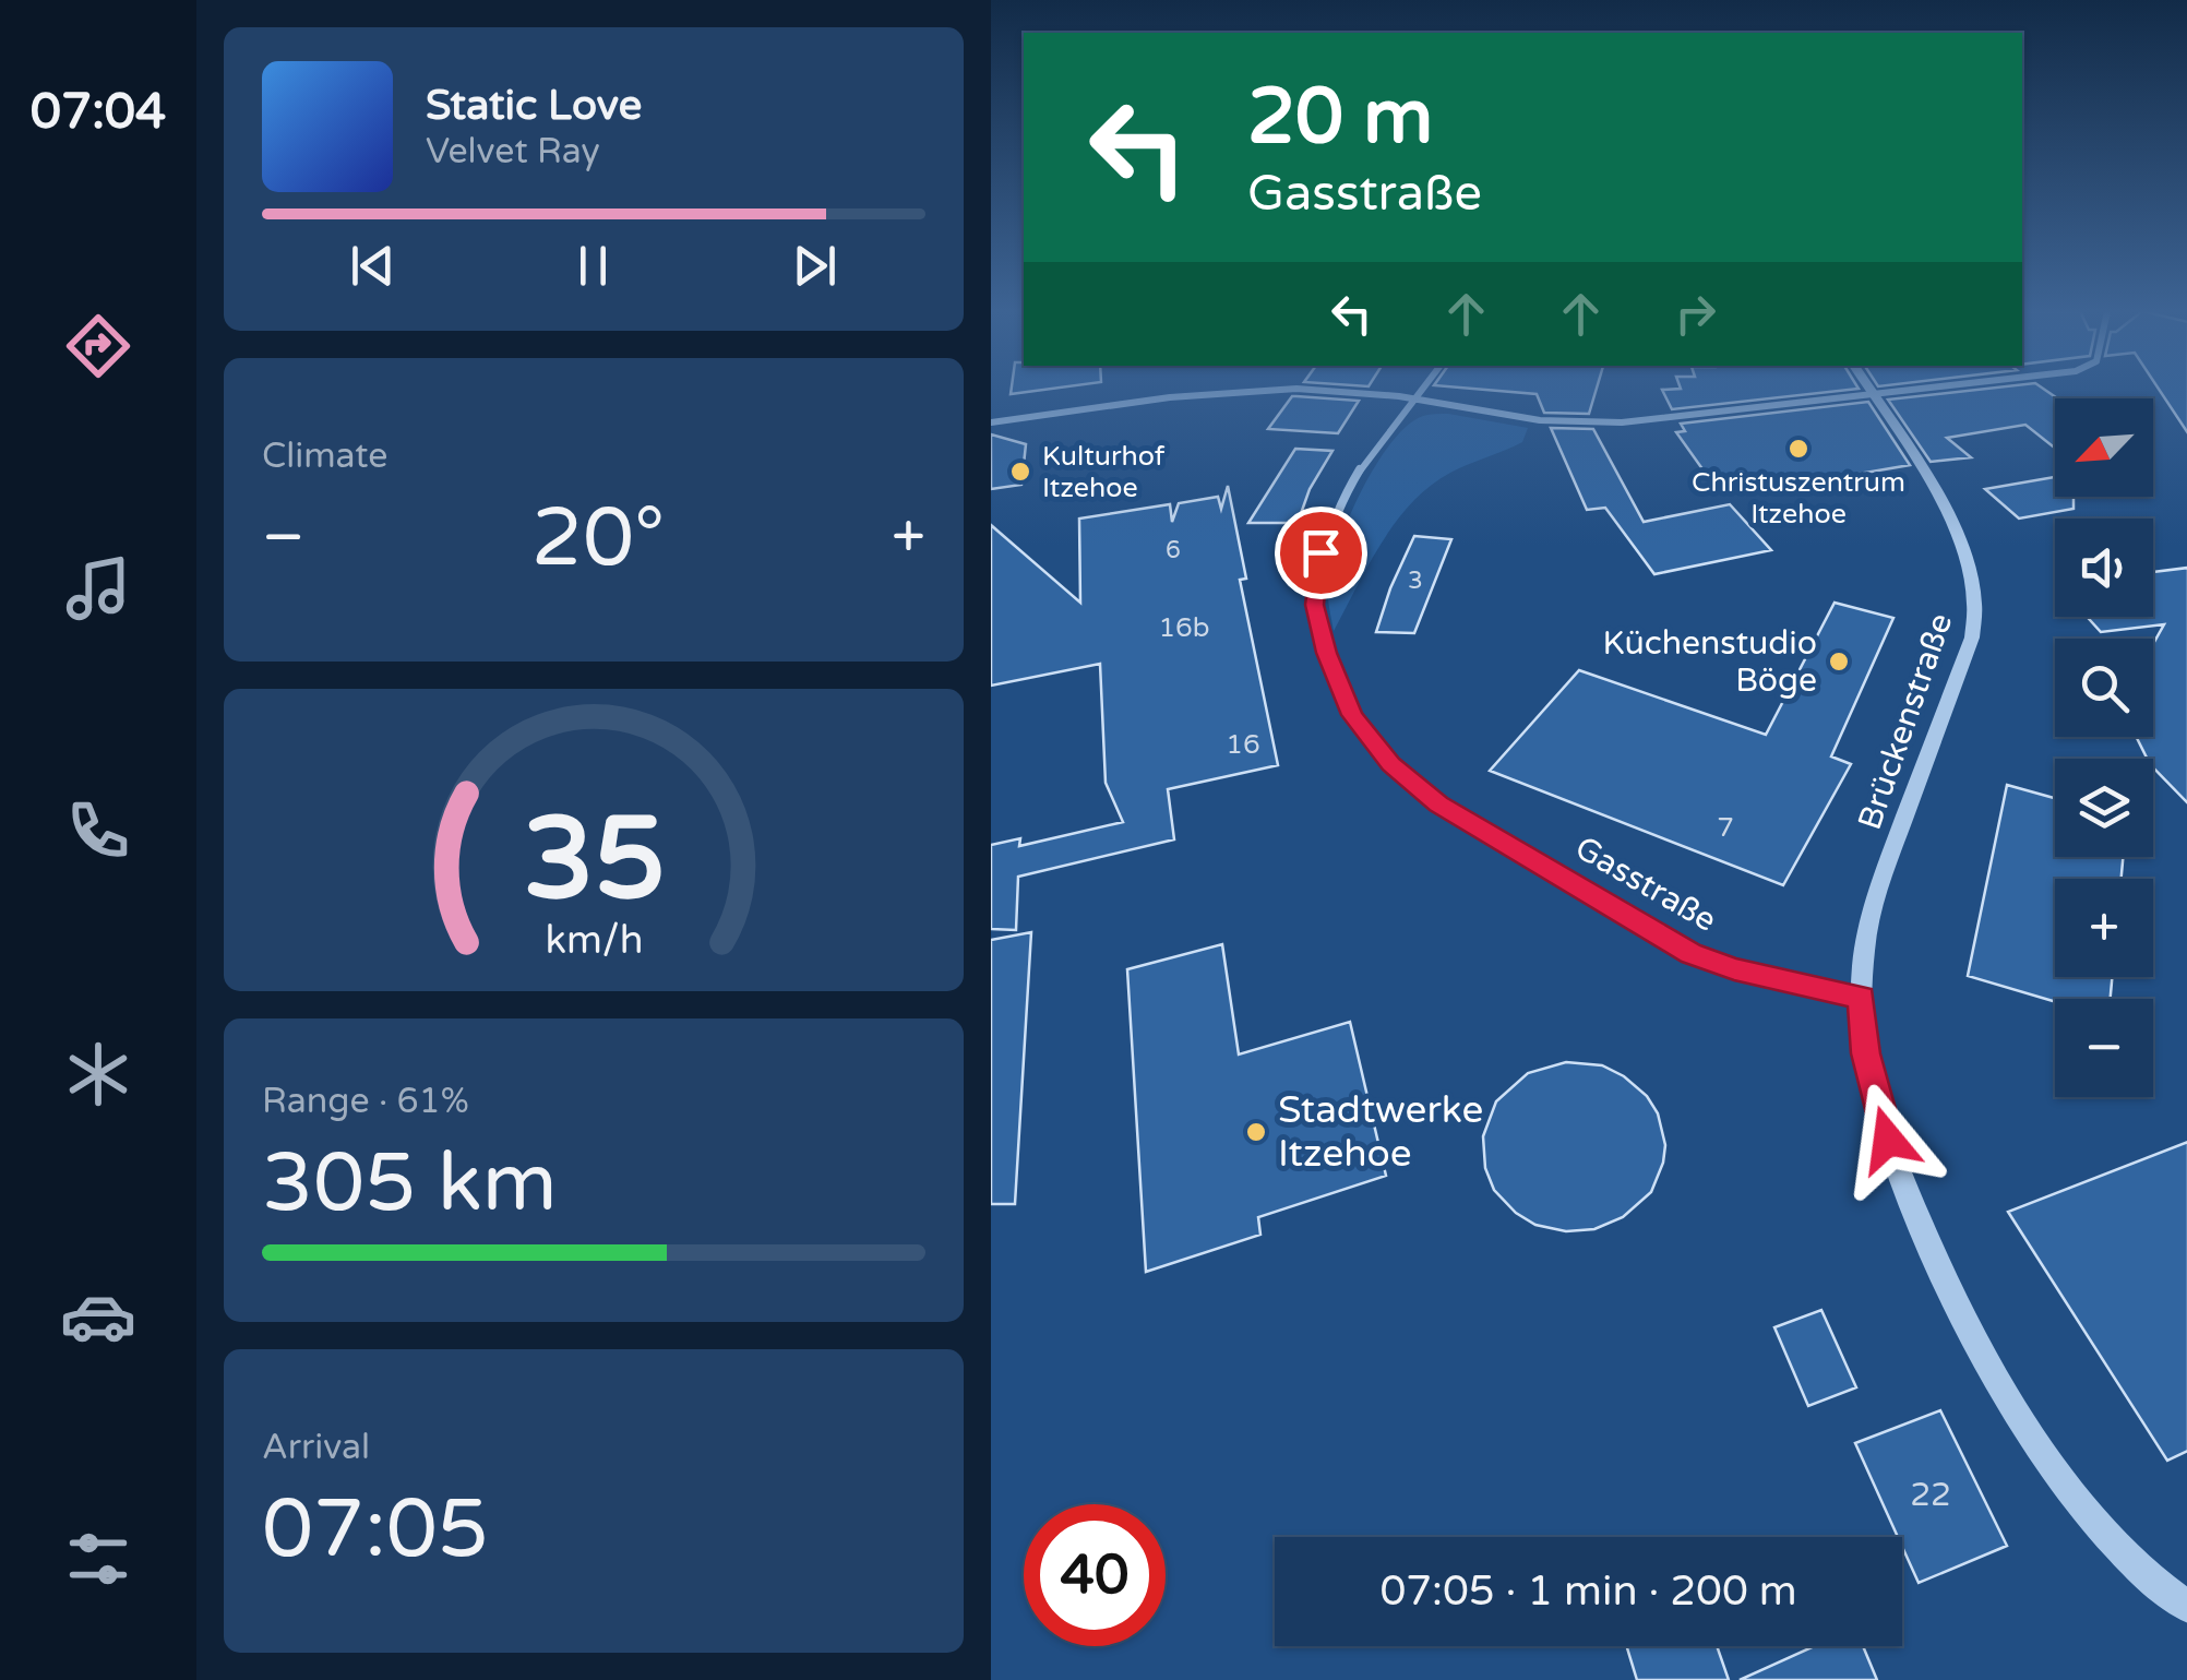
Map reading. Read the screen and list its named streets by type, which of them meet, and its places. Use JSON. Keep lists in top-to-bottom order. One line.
{"streets":{"street":["Brückenstraße","Gasstraße"]},"crossings":[["Brückenstraße","Gasstraße"]],"places":["Christuszentrum Itzehoe","Kulturhof Itzehoe","Küchenstudio Böge","Stadtwerke Itzehoe"],"house_numbers":["6","3","16b","16","7","22"],"north":"bottom left","page":{"tabs":"07:04","turn":["20 m","Gasstraße"],"song":["Static Love","Velvet Ray"],"tile":["Climate",["Range · 61%","305 km"],["Arrival","07:05"]],"map_buttons":["+","−"],"heat":["−","20°","+"],"limit":"40","trip":"07:05 · 1 min · 200 m","gauge":["35","km/h"]}}
